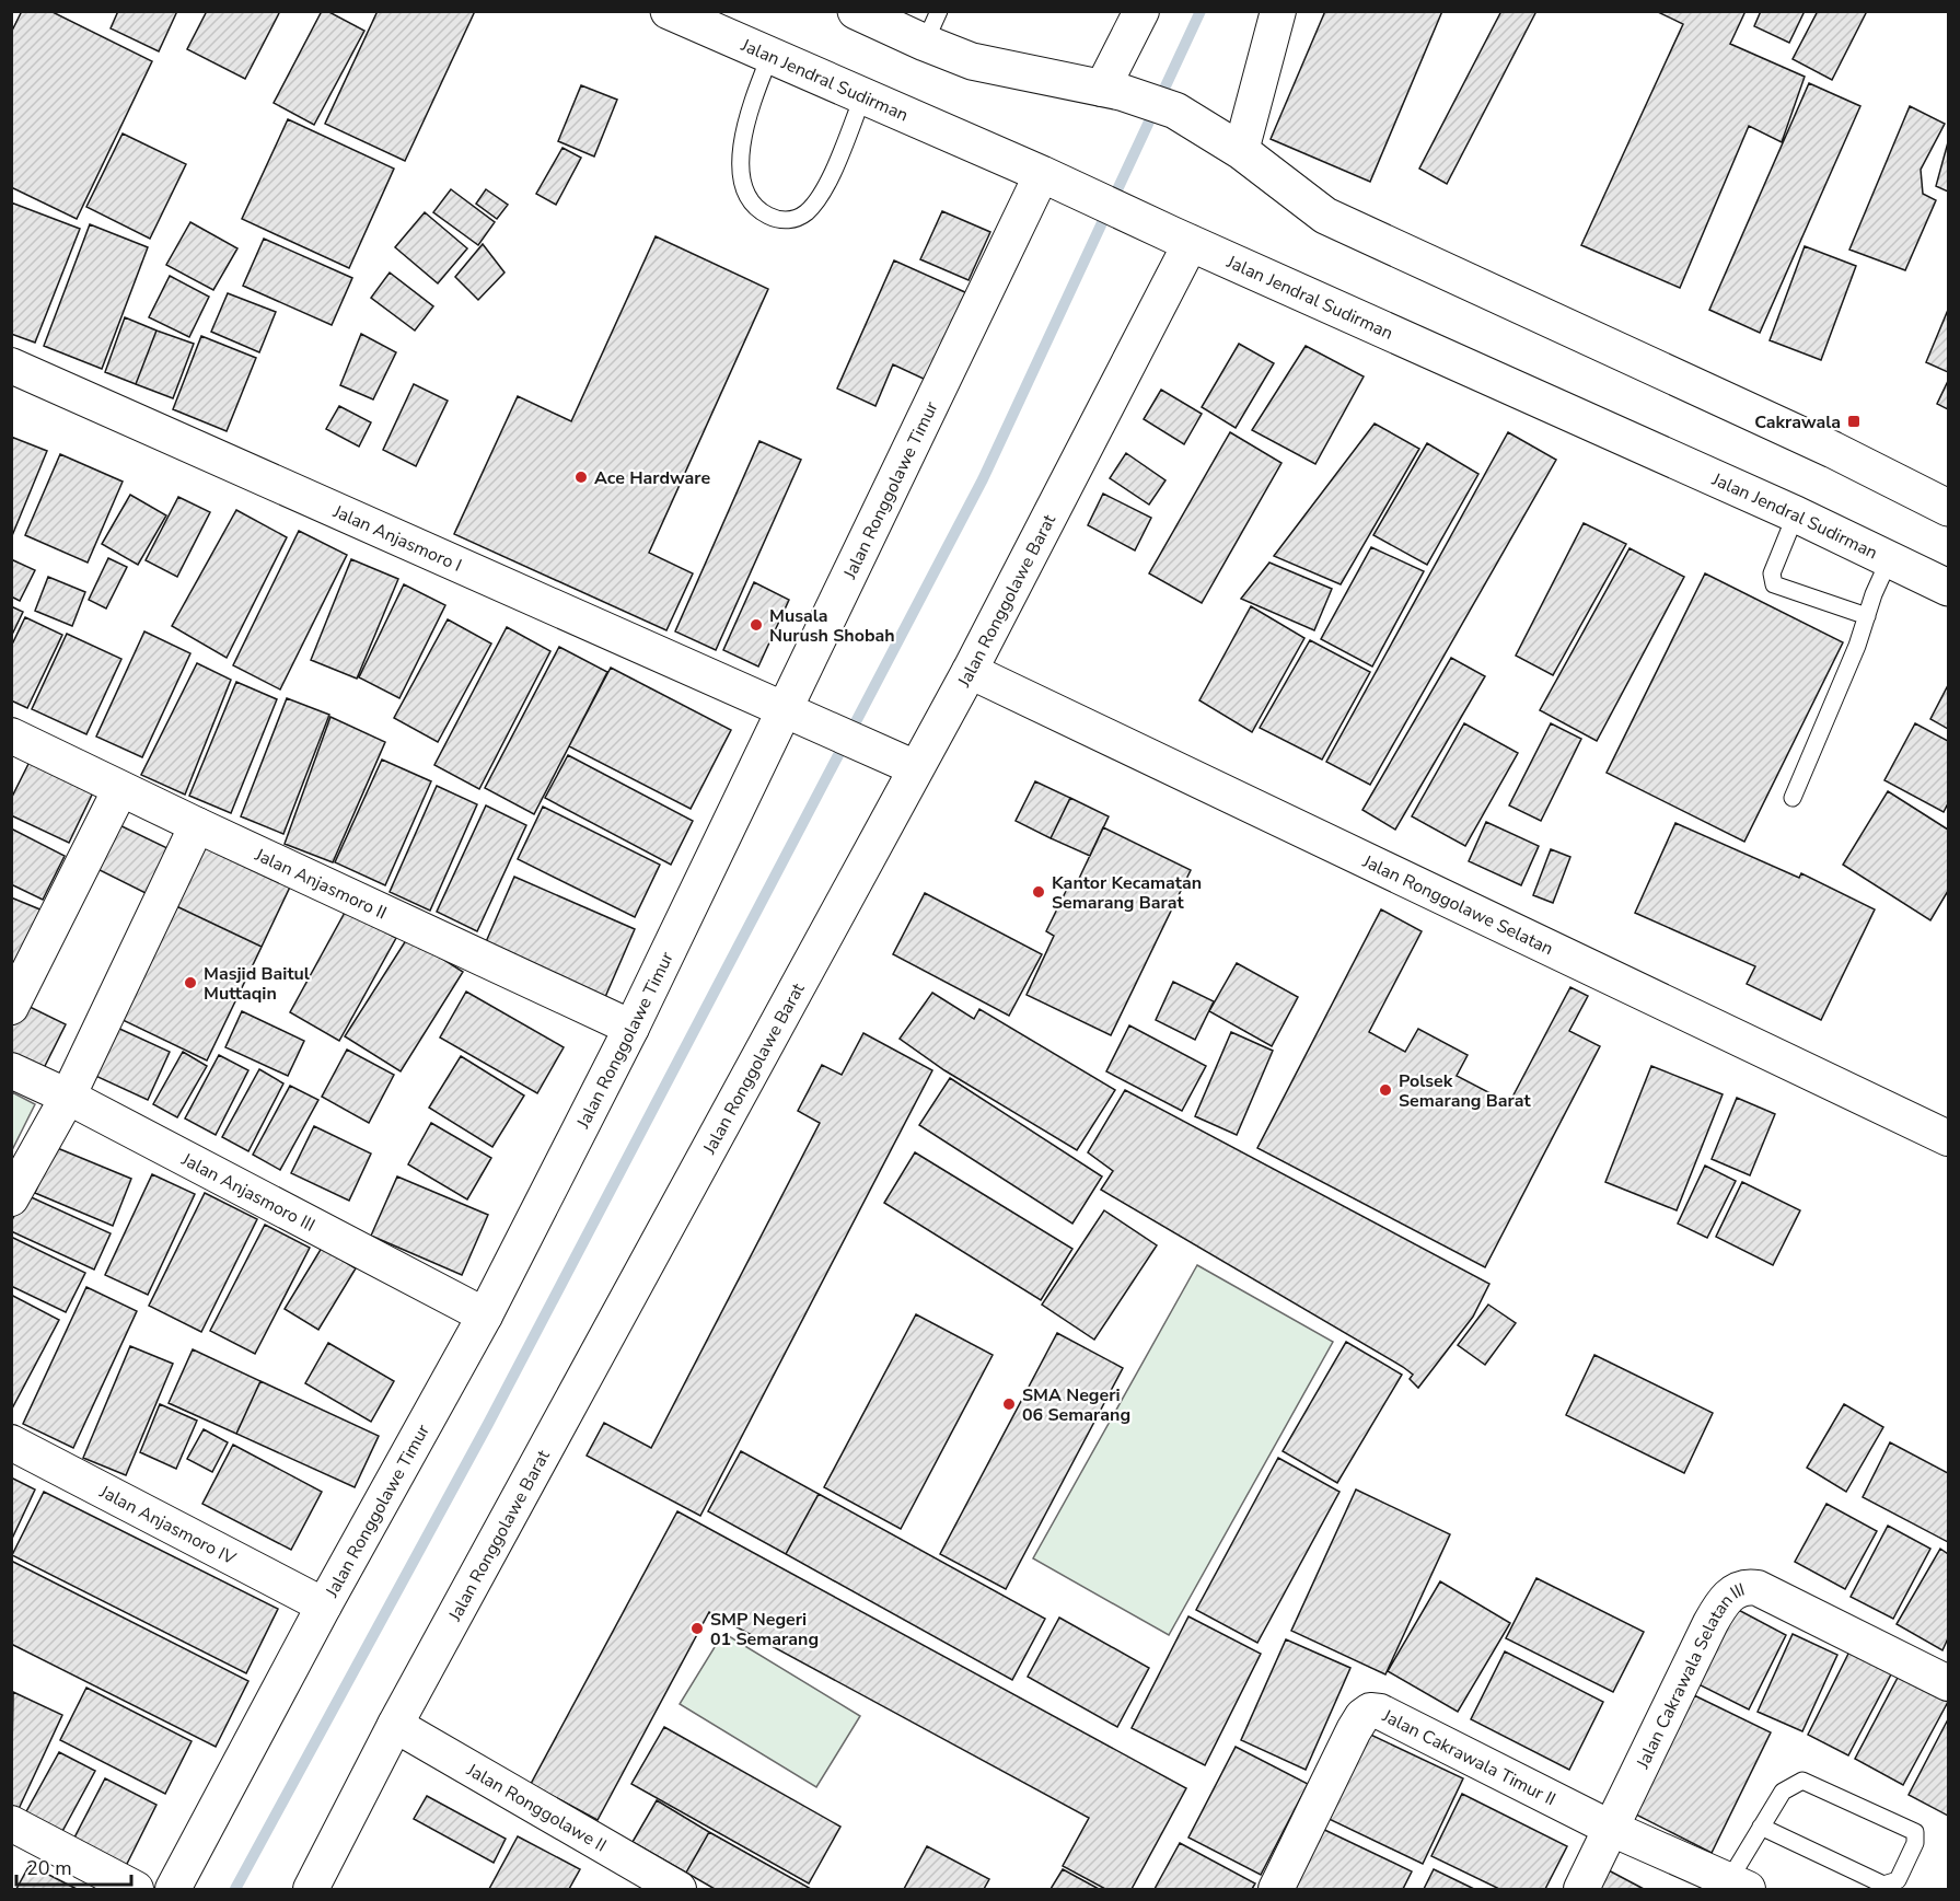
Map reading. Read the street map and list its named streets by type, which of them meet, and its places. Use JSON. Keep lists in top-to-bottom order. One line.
{"streets":{"highway":["Jalan Jendral Sudirman"],"street":["Jalan Ronggolawe Timur","Jalan Anjasmoro I","Jalan Ronggolawe Barat","Jalan Anjasmoro II","Jalan Ronggolawe Selatan","Jalan Anjasmoro III","Jalan Anjasmoro IV","Jalan Cakrawala Selatan III","Jalan Cakrawala Timur II","Jalan Ronggolawe II"]},"crossings":[["Jalan Jendral Sudirman","Jalan Ronggolawe Timur"],["Jalan Jendral Sudirman","Jalan Ronggolawe Barat"],["Jalan Ronggolawe Timur","Jalan Anjasmoro I"],["Jalan Ronggolawe Timur","Jalan Anjasmoro II"],["Jalan Ronggolawe Timur","Jalan Anjasmoro III"],["Jalan Ronggolawe Timur","Jalan Anjasmoro IV"],["Jalan Anjasmoro I","Jalan Ronggolawe Barat"],["Jalan Ronggolawe Barat","Jalan Ronggolawe Selatan"],["Jalan Ronggolawe Barat","Jalan Ronggolawe II"],["Jalan Cakrawala Selatan III","Jalan Cakrawala Timur II"]],"places":{"transit":["Cakrawala"],"other":["Ace Hardware","Musala Nurush Shobah","Kantor Kecamatan Semarang Barat","Masjid Baitul Muttaqin","Polsek Semarang Barat","SMA Negeri 06 Semarang","SMP Negeri 01 Semarang"]},"scale_bar":"20 m"}
